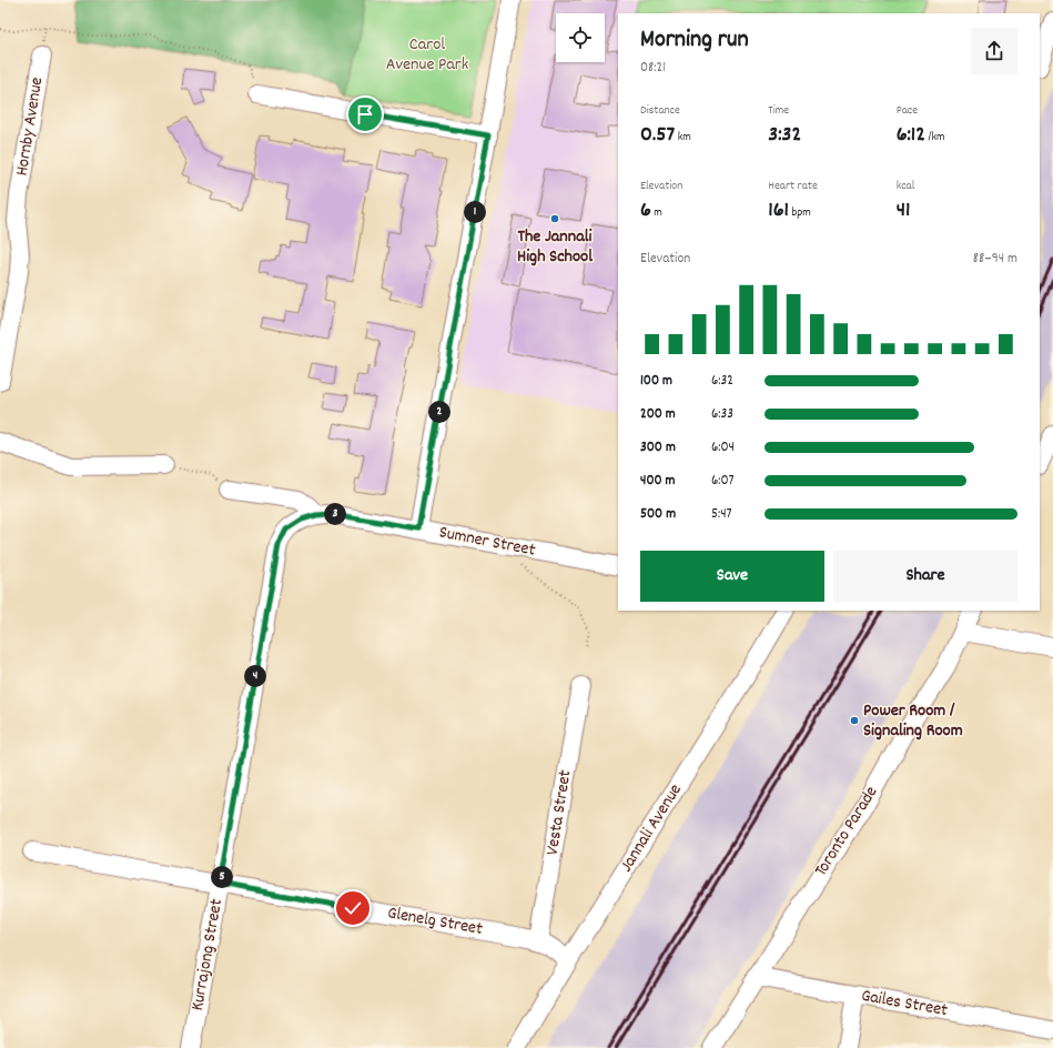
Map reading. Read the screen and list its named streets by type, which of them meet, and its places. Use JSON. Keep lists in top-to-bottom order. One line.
{"streets":{"street":["Hornby Avenue","Sumner Street","Vesta Street","Jannali Avenue","Toronto Parade","Glenelg Street","Kurrajong Street","Gailes Street"]},"crossings":[["Sumner Street","Kurrajong Street"],["Vesta Street","Glenelg Street"],["Jannali Avenue","Glenelg Street"],["Toronto Parade","Gailes Street"],["Glenelg Street","Kurrajong Street"]],"parks":["Carol Avenue Park"],"places":["The Jannali High School","Power Room / Signaling Room"],"page":{"heading":["Morning run","08:21"],"stats":[["Distance","0.57 km"],["Time","3:32"],["Pace","6:12 /km"],["Elevation","6 m"],["Heart rate","161 bpm"],["kcal","41"]],"pins":["1","2","3","4","5"],"chart":["Elevation","88–94 m"],"list":[{"name":"100 m","note":"6:32"},{"name":"200 m","note":"6:33"},{"name":"300 m","note":"6:04"},{"name":"400 m","note":"6:07"},{"name":"500 m","note":"5:47"}],"buttons":["Save","Share"]}}
